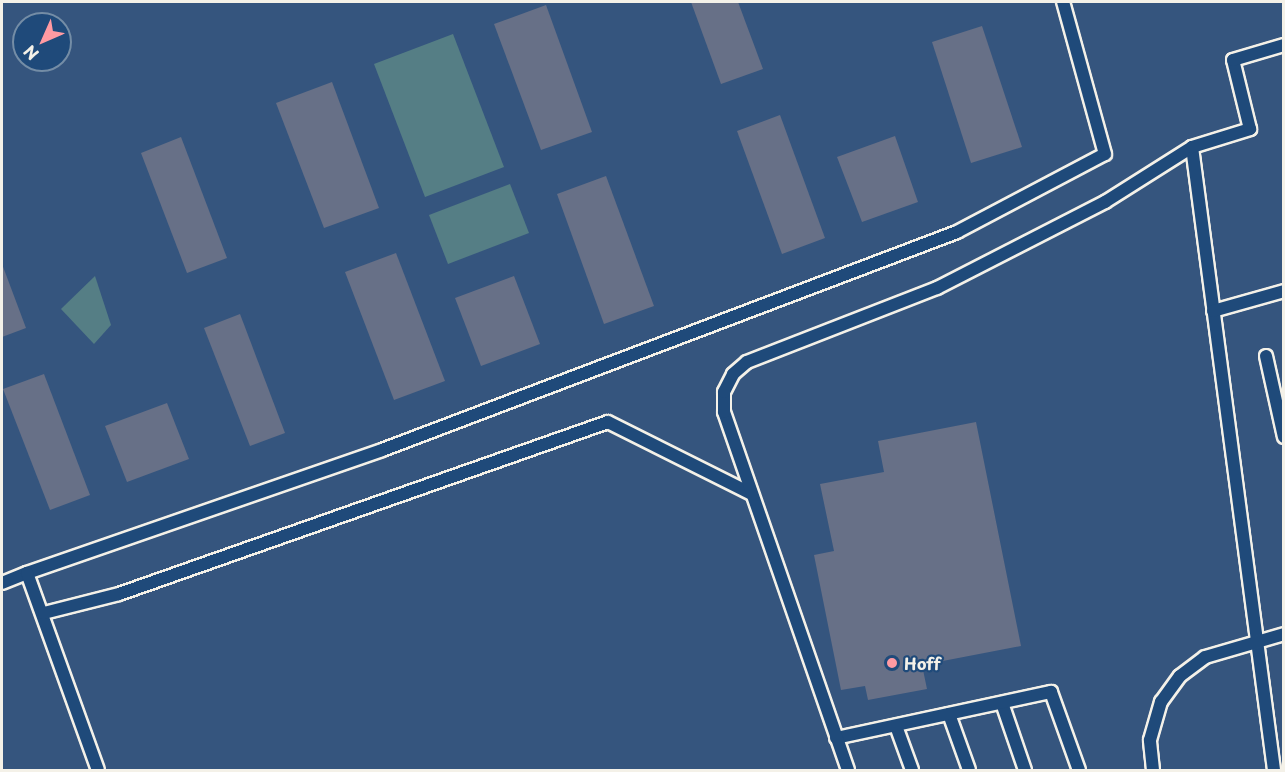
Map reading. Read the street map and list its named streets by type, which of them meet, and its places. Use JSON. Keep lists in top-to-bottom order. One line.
{"places":["Hoff"],"north":"bottom left"}
